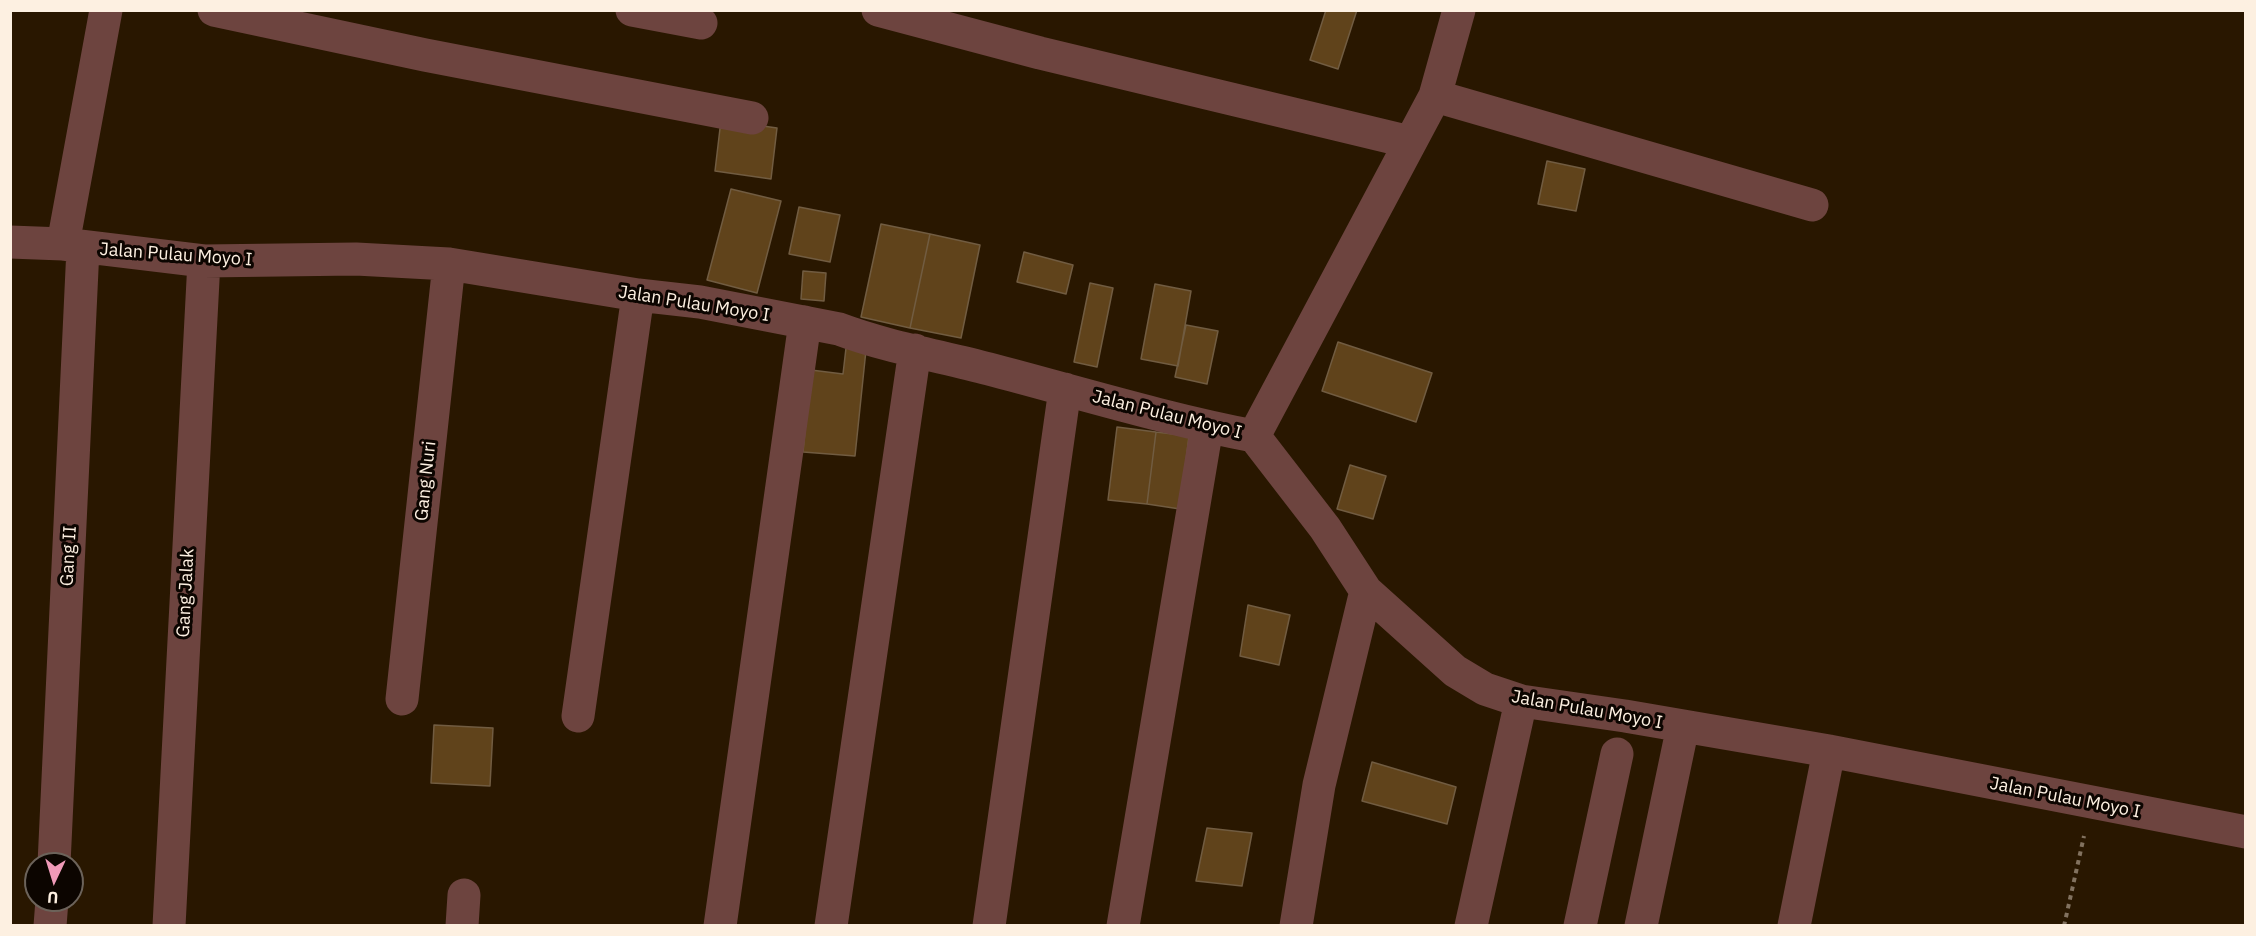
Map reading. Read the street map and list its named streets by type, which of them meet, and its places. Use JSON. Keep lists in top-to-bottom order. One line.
{"streets":{"street":["Jalan Pulau Moyo I","Gang Nuri","Gang II","Gang Jalak"]},"crossings":[["Jalan Pulau Moyo I","Gang Nuri"],["Jalan Pulau Moyo I","Gang II"],["Jalan Pulau Moyo I","Gang Jalak"]],"north":"bottom"}
